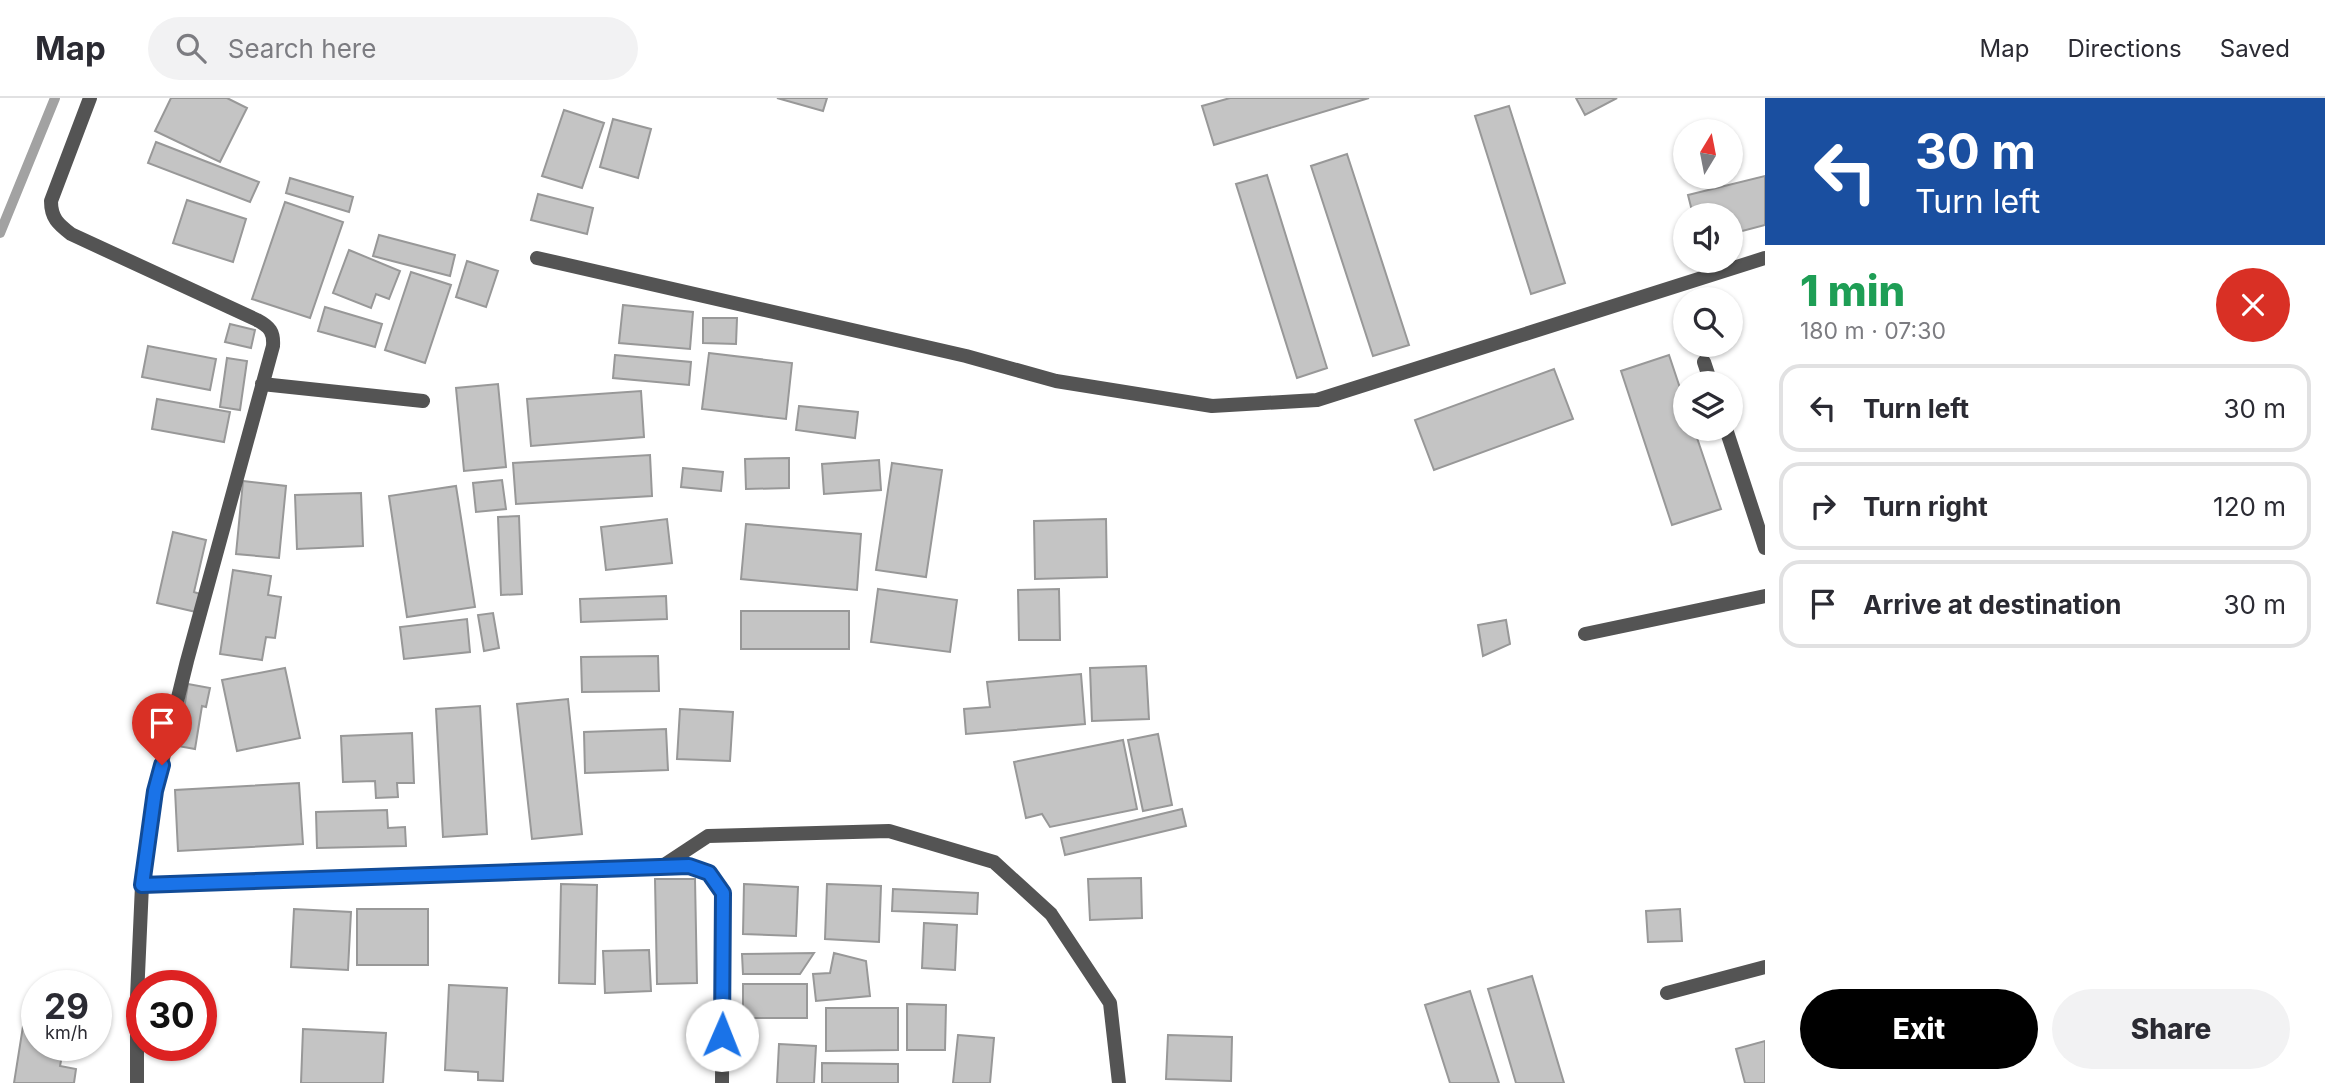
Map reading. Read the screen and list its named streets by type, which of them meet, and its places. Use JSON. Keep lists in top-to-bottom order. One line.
{"north":"top","page":{"header":"Map","search":"Search here","nav":["Map","Directions","Saved"],"turn":["30 m","Turn left"],"heading":["1 min","180 m · 07:30"],"list":[{"name":"Turn left","value":"30 m"},{"name":"Turn right","value":"120 m"},{"name":"Arrive at destination","value":"30 m"}],"speed":"29 km/h","limit":"30","buttons":["Exit","Share"]}}
